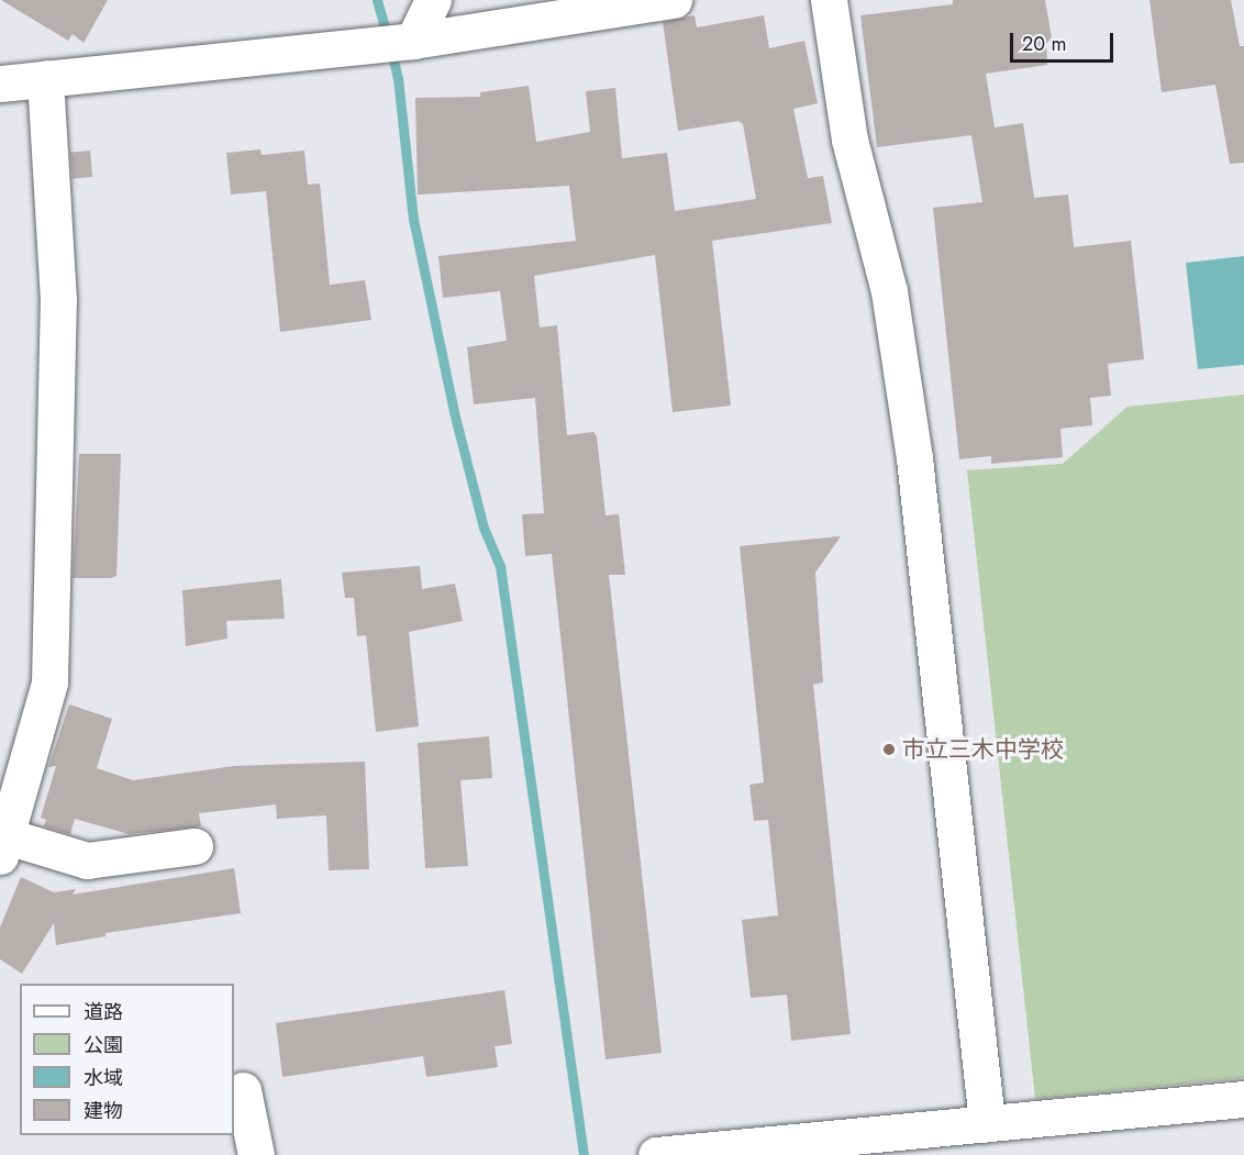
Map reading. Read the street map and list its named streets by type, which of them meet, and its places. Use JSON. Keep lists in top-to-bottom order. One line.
{"places":["市立三木中学校"],"legend":["道路","公園","水域","建物"],"scale_bar":"20 m"}
